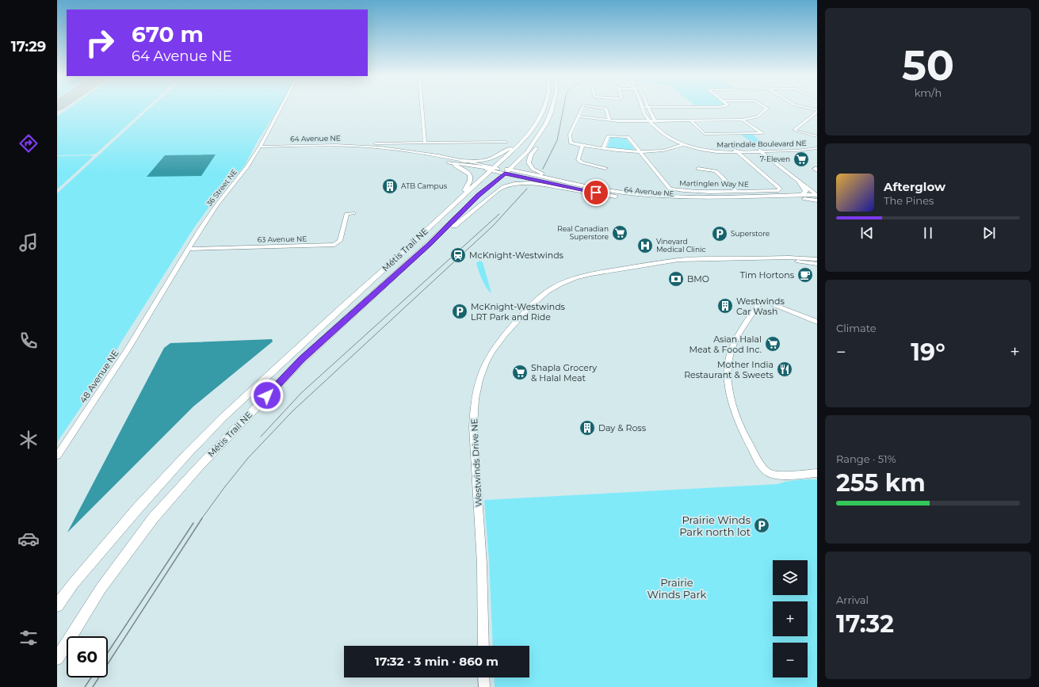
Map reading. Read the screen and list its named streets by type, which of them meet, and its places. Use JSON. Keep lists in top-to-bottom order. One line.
{"streets":{"main road":["64 Avenue NE","Métis Trail NE"],"street":["Martindale Boulevard NE","Martinglen Way NE","36 Street NE","63 Avenue NE","48 Avenue NE","Westwinds Drive NE"]},"crossings":[["64 Avenue NE","36 Street NE"],["64 Avenue NE","Métis Trail NE"],["Martindale Boulevard NE","Martinglen Way NE"],["36 Street NE","63 Avenue NE"],["36 Street NE","48 Avenue NE"]],"parks":["Prairie Winds Park"],"places":{"supermarket":["7-Eleven","Real Canadian Superstore","Asian Halal Meat & Food Inc.","Shapla Grocery & Halal Meat"],"building":["ATB Campus","Westwinds Car Wash","Day & Ross"],"parking":["Superstore","McKnight-Westwinds LRT Park and Ride","Prairie Winds Park north lot"],"hospital":["Vineyard Medical Clinic"],"station":["McKnight-Westwinds"],"cafe":["Tim Hortons"],"bank":["BMO"],"restaurant":["Mother India Restaurant & Sweets"]},"page":{"tabs":"17:29","tile":[["50","km/h"],"Climate",["Range · 51%","255 km"],["Arrival","17:32"]],"turn":["670 m","64 Avenue NE"],"song":["Afterglow","The Pines"],"heat":["−","19°","+"],"map_buttons":["+","−"],"limit":"60","trip":"17:32 · 3 min · 860 m"}}
